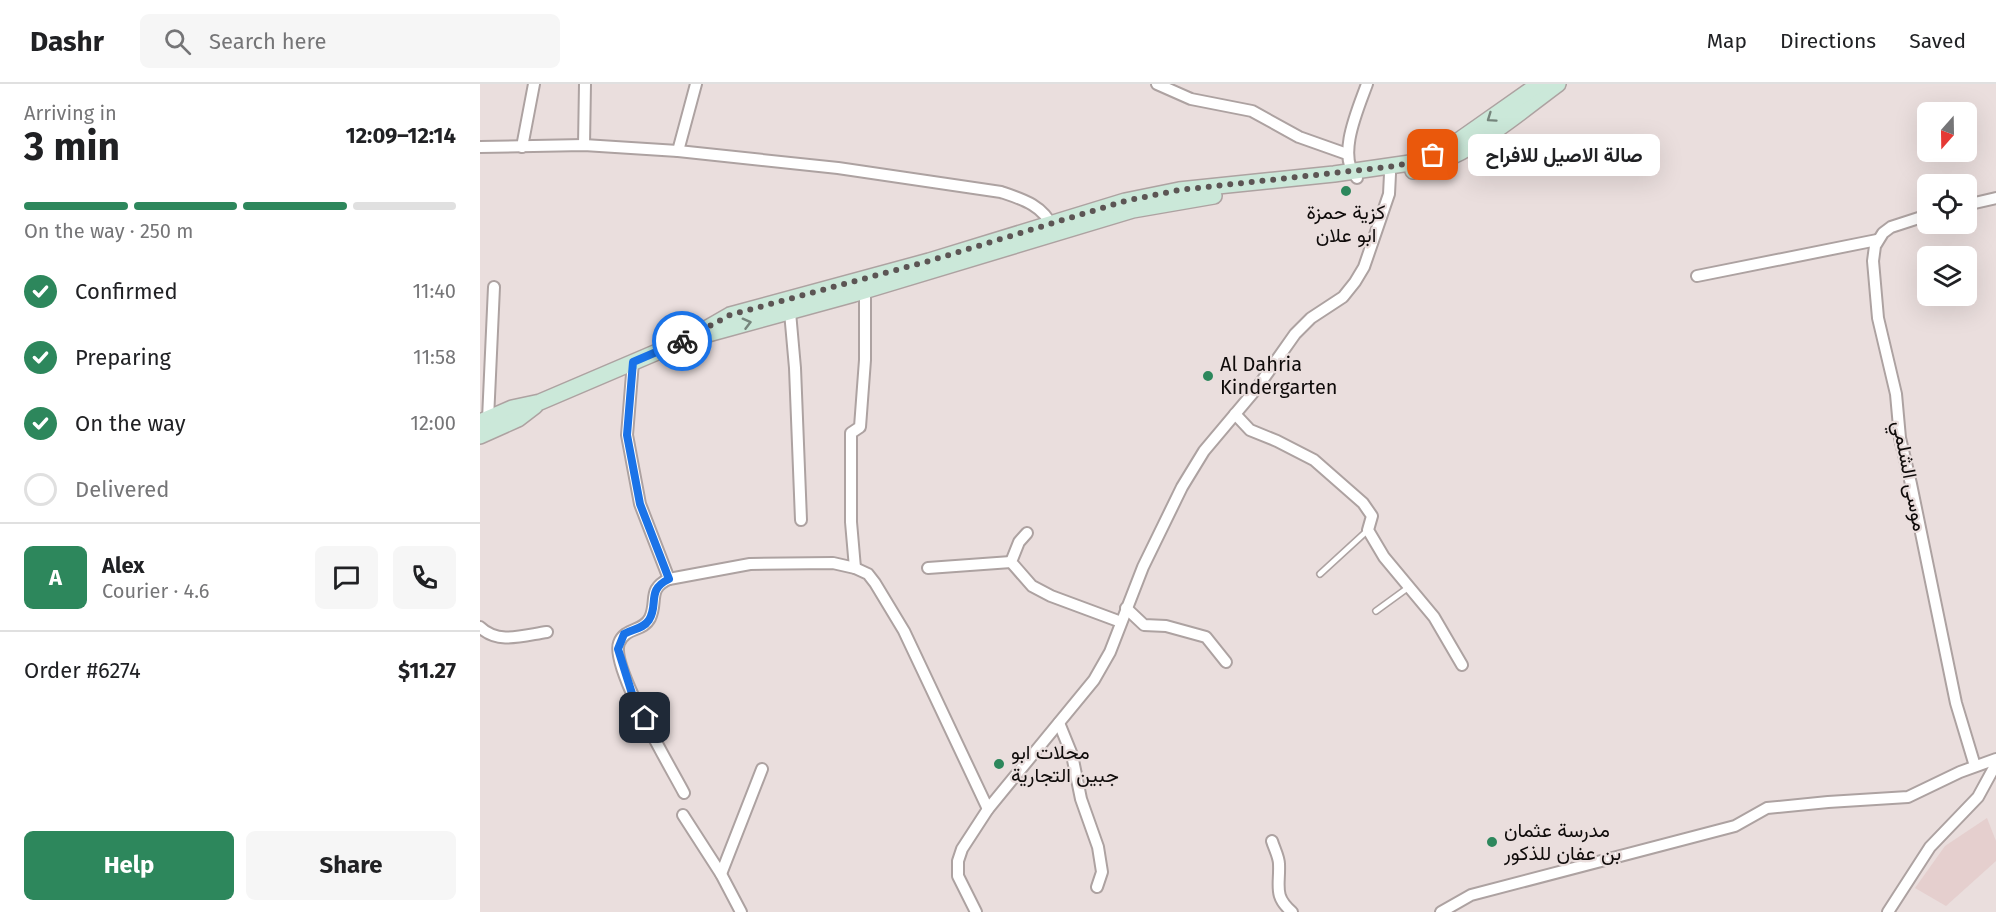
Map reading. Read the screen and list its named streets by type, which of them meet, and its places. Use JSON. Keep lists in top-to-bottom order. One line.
{"streets":{"street":["موسى الشلمي"]},"places":["صالة الاصيل للافراح","كزية حمزة ابو علان","Al Dahria Kindergarten","محلات ابو جبين التجارية","مدرسة عثمان بن عفان للذكور"],"north":"bottom","page":{"header":"Dashr","search":"Search here","nav":["Map","Directions","Saved"],"heading":["3 min","Arriving in","12:09–12:14"],"panel":["Alex","Courier · 4.6","Order #6274","$11.27"],"bubble":"صالة الاصيل للافراح","bar":"On the way · 250 m","list":[["Confirmed","11:40"],["Preparing","11:58"],["On the way","12:00"],"Delivered"],"round":"A","buttons":["Help","Share"]}}
